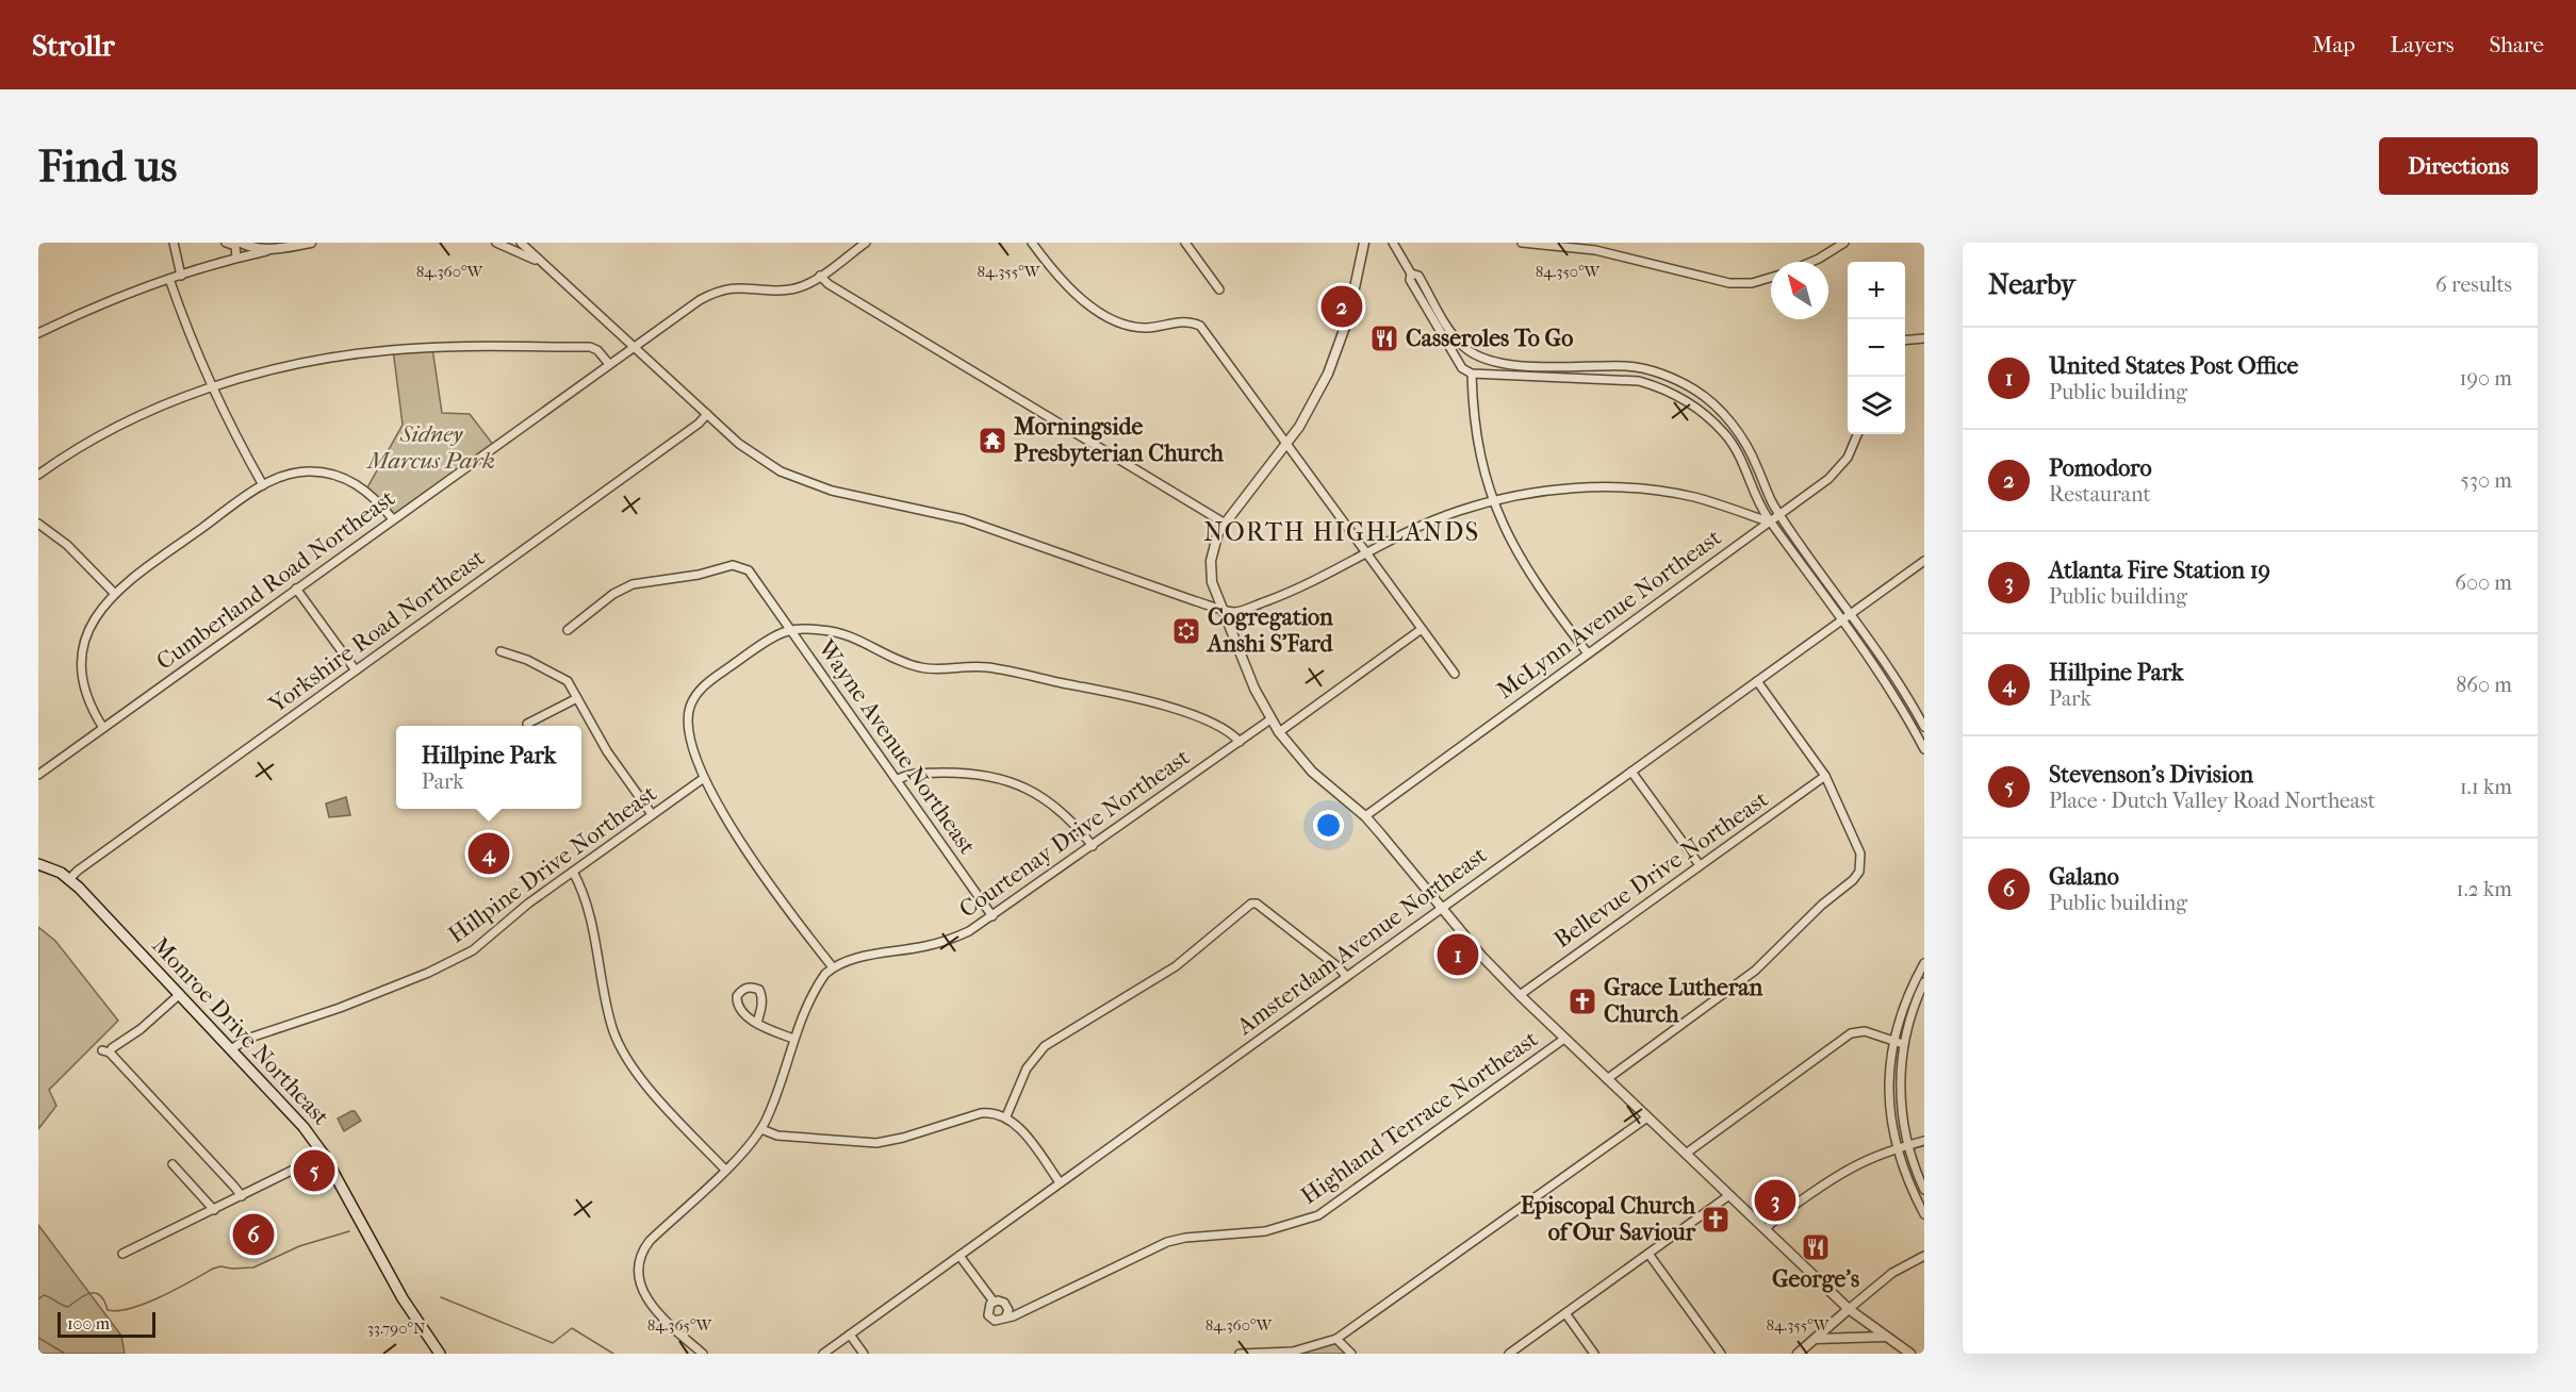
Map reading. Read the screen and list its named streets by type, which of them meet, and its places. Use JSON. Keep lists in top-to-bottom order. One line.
{"streets":{"main road":["Monroe Drive Northeast"],"street":["Cumberland Road Northeast","McLynn Avenue Northeast","Yorkshire Road Northeast","Wayne Avenue Northeast","Courtenay Drive Northeast","Hillpine Drive Northeast","Bellevue Drive Northeast","Amsterdam Avenue Northeast","Highland Terrace Northeast"]},"crossings":[["Yorkshire Road Northeast","Monroe Drive Northeast"],["Wayne Avenue Northeast","Courtenay Drive Northeast"],["Hillpine Drive Northeast","Monroe Drive Northeast"]],"districts":["NORTH HIGHLANDS"],"parks":["Sidney Marcus Park"],"places":{"restaurant":["Casseroles To Go","George's"],"temple":["Morningside Presbyterian Church"],"synagogue":["Cogregation Anshi S'Fard"],"church":["Grace Lutheran Church","Episcopal Church of Our Saviour"]},"scale_bar":"100 m","north":"top left","page":{"header":"Strollr","nav":["Map","Layers","Share"],"buttons":"Directions","title":"Find us","heading":["Nearby","6 results"],"map_buttons":["+","−"],"pins":["2","4","1","5","3","6"],"list":[{"mark":"1","name":"United States Post Office","note":"Public building","value":"190 m"},{"mark":"2","name":"Pomodoro","note":"Restaurant","value":"530 m"},{"mark":"3","name":"Atlanta Fire Station 19","note":"Public building","value":"600 m"},{"mark":"4","name":"Hillpine Park","note":"Park","value":"860 m"},{"mark":"5","name":"Stevenson's Division","note":"Place · Dutch Valley Road Northeast","value":"1.1 km"},{"mark":"6","name":"Galano","note":"Public building","value":"1.2 km"}],"popup":["Hillpine Park","Park"],"scale":"100 m"},"coordinates":["84.360°W","84.355°W","84.350°W","84.365°W","33.790°N"]}
